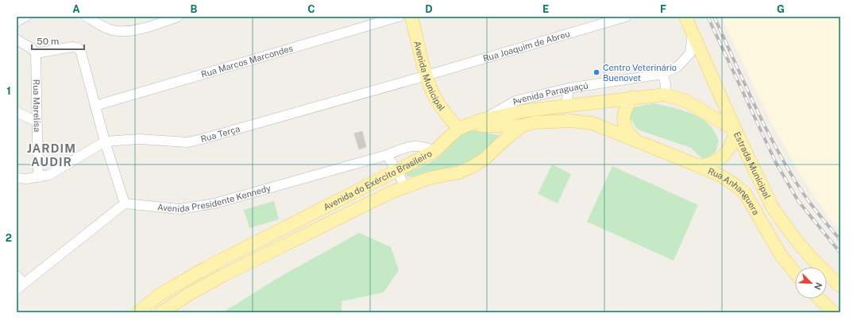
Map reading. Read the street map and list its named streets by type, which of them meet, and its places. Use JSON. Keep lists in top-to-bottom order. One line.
{"streets":{"main road":["Avenida Municipal","Estrada Municipal","Avenida do Exército Brasileiro","Rua Anhanguera"],"street":["Rua Joaquim de Abreu","Rua Marcos Marcondes","Avenida Paraguaçú","Rua Marelisa","Rua Terça","Avenida Presidente Kennedy"]},"crossings":[["Rua Joaquim de Abreu","Avenida Municipal"],["Rua Joaquim de Abreu","Rua Terça"],["Avenida Municipal","Rua Terça"],["Avenida Municipal","Avenida do Exército Brasileiro"],["Avenida Paraguaçú","Avenida do Exército Brasileiro"],["Rua Marelisa","Rua Terça"],["Estrada Municipal","Avenida do Exército Brasileiro"],["Avenida do Exército Brasileiro","Rua Anhanguera"],["Avenida do Exército Brasileiro","Avenida Presidente Kennedy"]],"districts":["JARDIM AUDIR"],"places":["Centro Veterinário Buenovet"],"scale_bar":"50 m","north":"bottom right","grid":{"columns":["A","B","C","D","E","F","G"],"rows":["1","2"]}}
